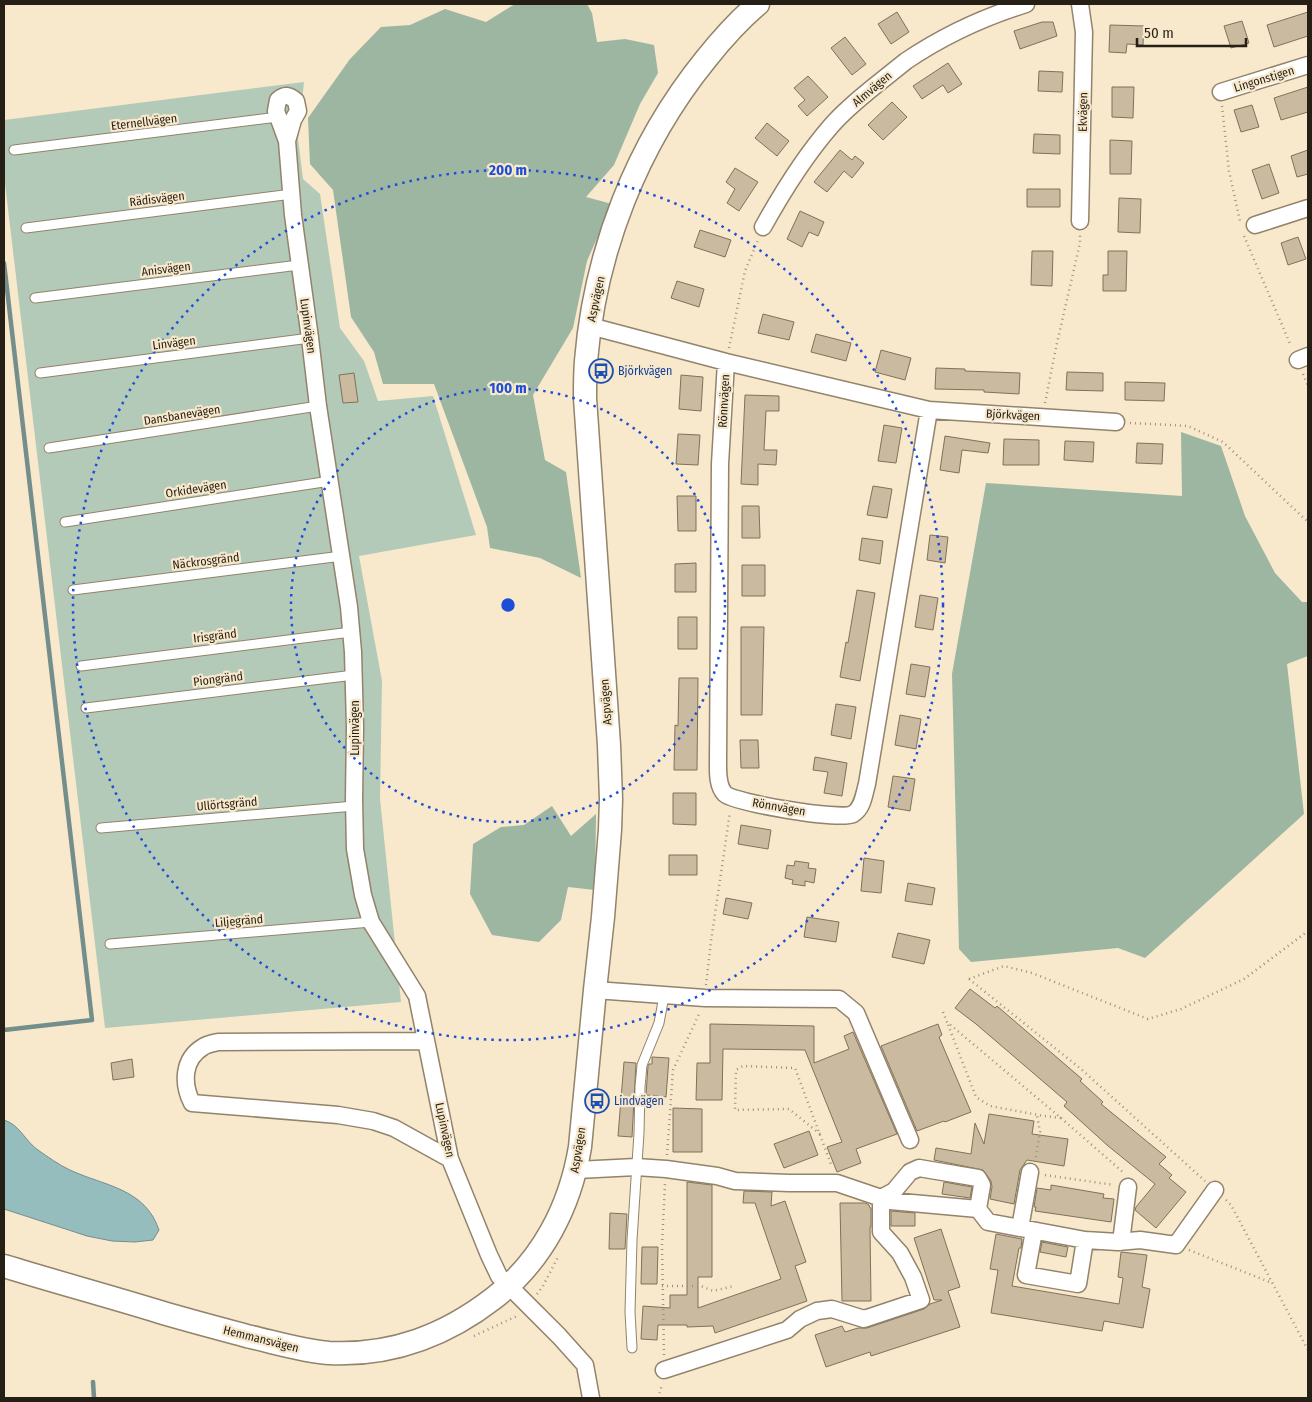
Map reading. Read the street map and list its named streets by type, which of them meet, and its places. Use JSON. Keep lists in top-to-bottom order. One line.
{"streets":{"street":["Lingonstigen","Almvägen","Ekvägen","Aspvägen","Lupinvägen","Rönnvägen","Björkvägen","Hemmansvägen"],"lane":["Eternellvägen","Rädisvägen","Anisvägen","Linvägen","Dansbanevägen","Orkidevägen","Näckrosgränd","Irisgränd","Piongränd","Ullörtsgränd","Liljegränd"]},"crossings":[["Eternellvägen","Lupinvägen"],["Rädisvägen","Lupinvägen"],["Anisvägen","Lupinvägen"],["Aspvägen","Lupinvägen"],["Aspvägen","Björkvägen"],["Aspvägen","Hemmansvägen"],["Lupinvägen","Linvägen"],["Lupinvägen","Dansbanevägen"],["Lupinvägen","Orkidevägen"],["Lupinvägen","Näckrosgränd"],["Lupinvägen","Irisgränd"],["Lupinvägen","Piongränd"],["Lupinvägen","Ullörtsgränd"],["Lupinvägen","Liljegränd"],["Lupinvägen","Hemmansvägen"],["Rönnvägen","Björkvägen"]],"places":{"bus stop":["Björkvägen","Lindvägen"]},"scale_bar":"50 m","rings":["200 m","100 m"]}
